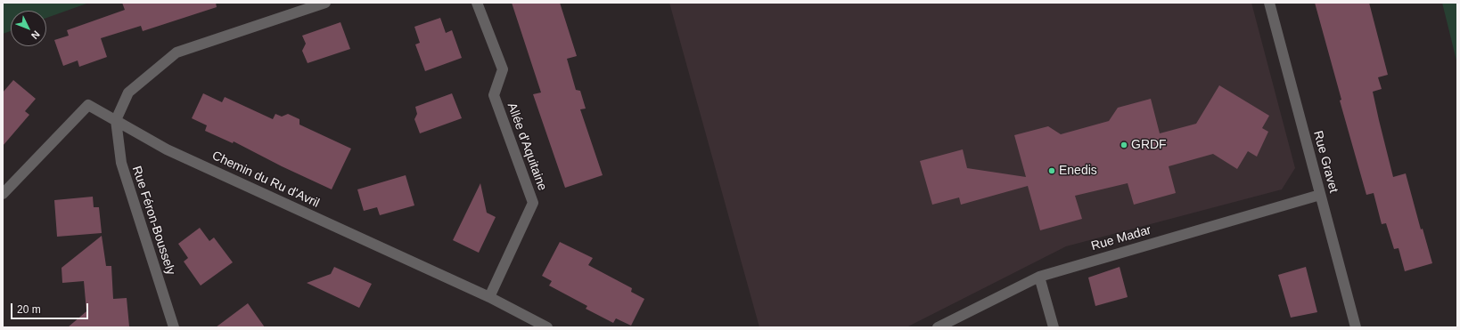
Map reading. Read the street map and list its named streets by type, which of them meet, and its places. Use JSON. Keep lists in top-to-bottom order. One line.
{"streets":{"street":["Allée d'Aquitaine","Rue Gravet","Chemin du Ru d'Avril","Rue Féron-Boussely","Rue Madar"]},"crossings":[["Allée d'Aquitaine","Chemin du Ru d'Avril"],["Rue Gravet","Rue Madar"],["Chemin du Ru d'Avril","Rue Féron-Boussely"]],"places":["GRDF","Enedis"],"scale_bar":"20 m","north":"bottom right"}
